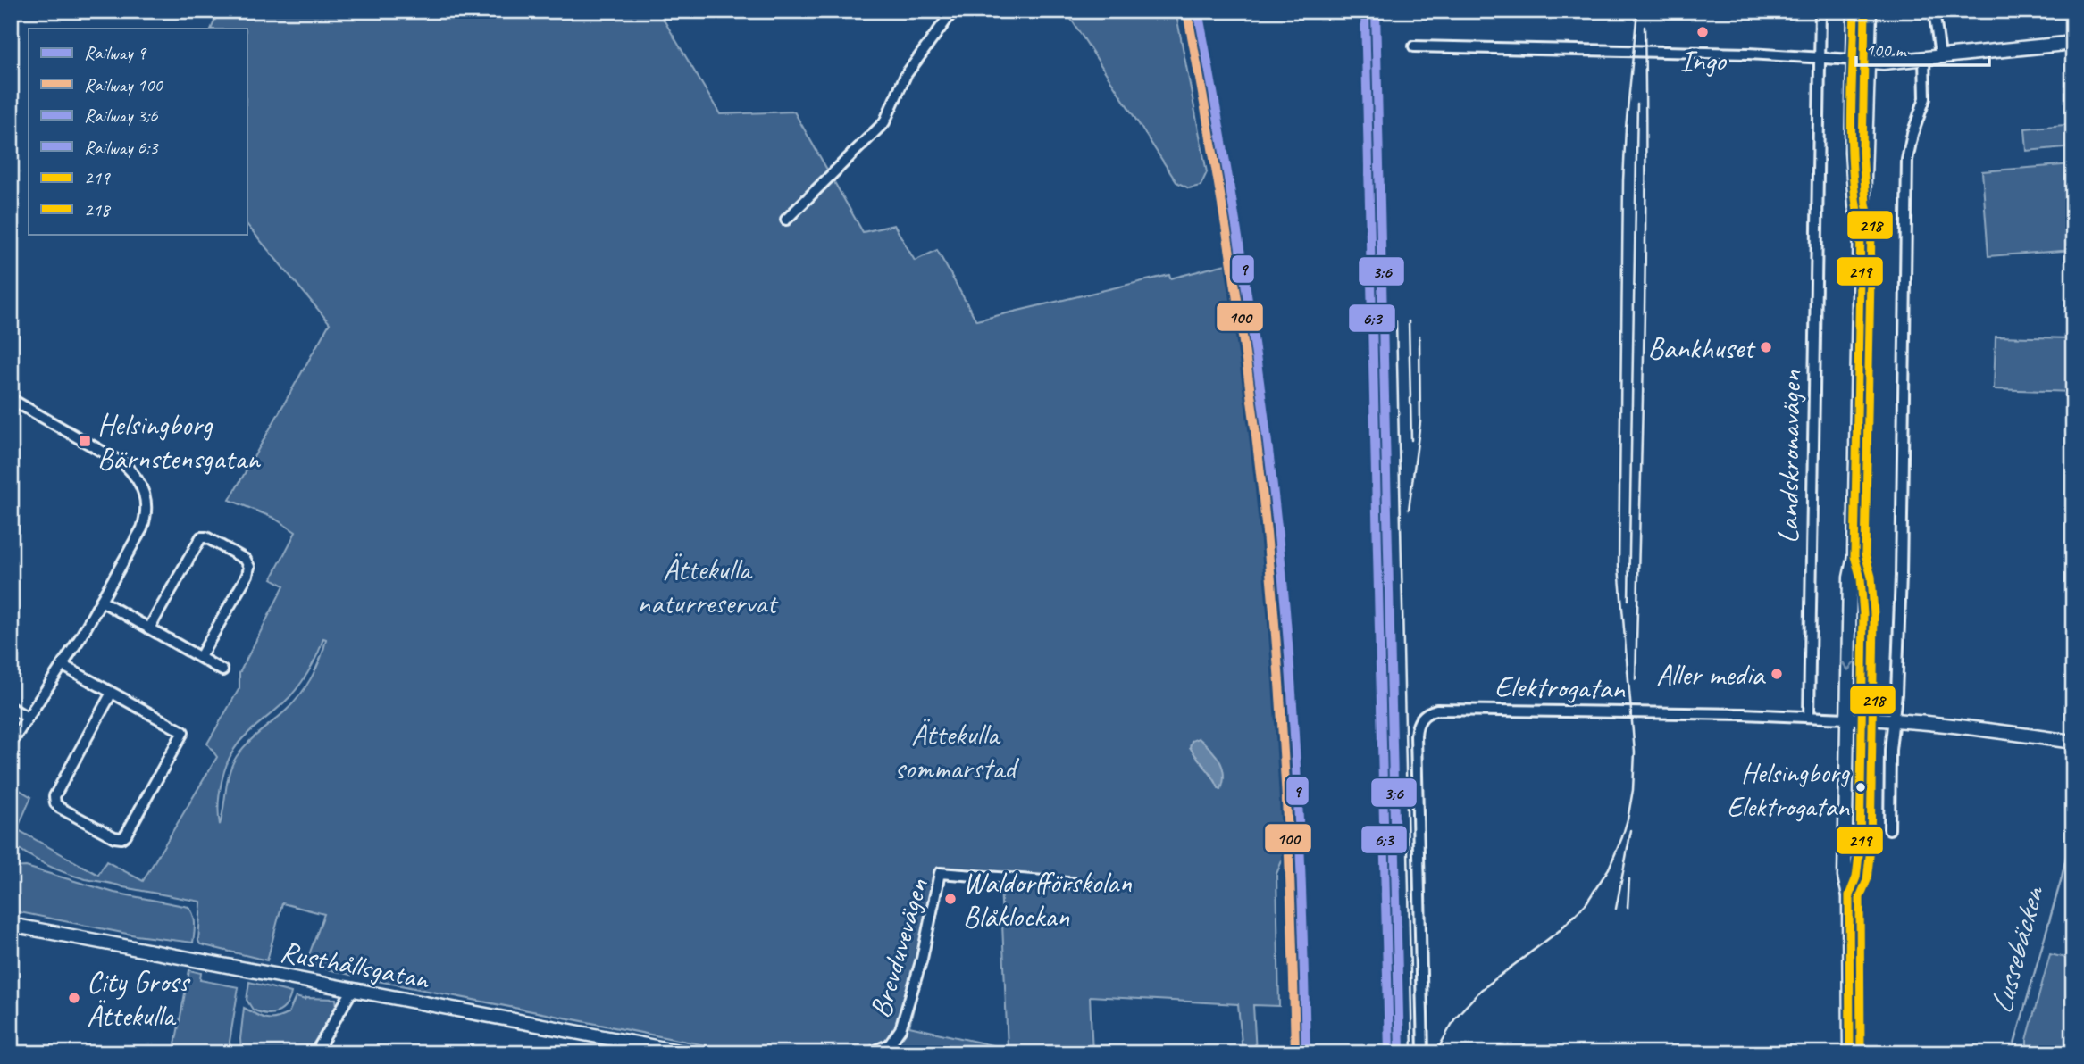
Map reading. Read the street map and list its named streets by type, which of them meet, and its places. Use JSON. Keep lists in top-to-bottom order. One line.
{"streets":{"main road":["Elektrogatan","Rusthållsgatan"],"street":["Landskronavägen","Brevduvevägen"]},"crossings":[["Landskronavägen","Elektrogatan"]],"water":["Lussebäcken"],"parks":["Ättekulla naturreservat","Ättekulla sommarstad"],"places":{"other":["Ingo","Bankhuset","Aller media","Helsingborg Elektrogatan","Waldorfförskolan Blåklockan","City Gross Ättekulla"],"transit":["Helsingborg Bärnstensgatan"]},"lines":["rail line 9","rail line 3;6","rail line 6;3","transit line 219","transit line 218","rail line 100"],"legend":["Railway 9","Railway 100","Railway 3;6","Railway 6;3","219","218"],"scale_bar":"100 m"}
